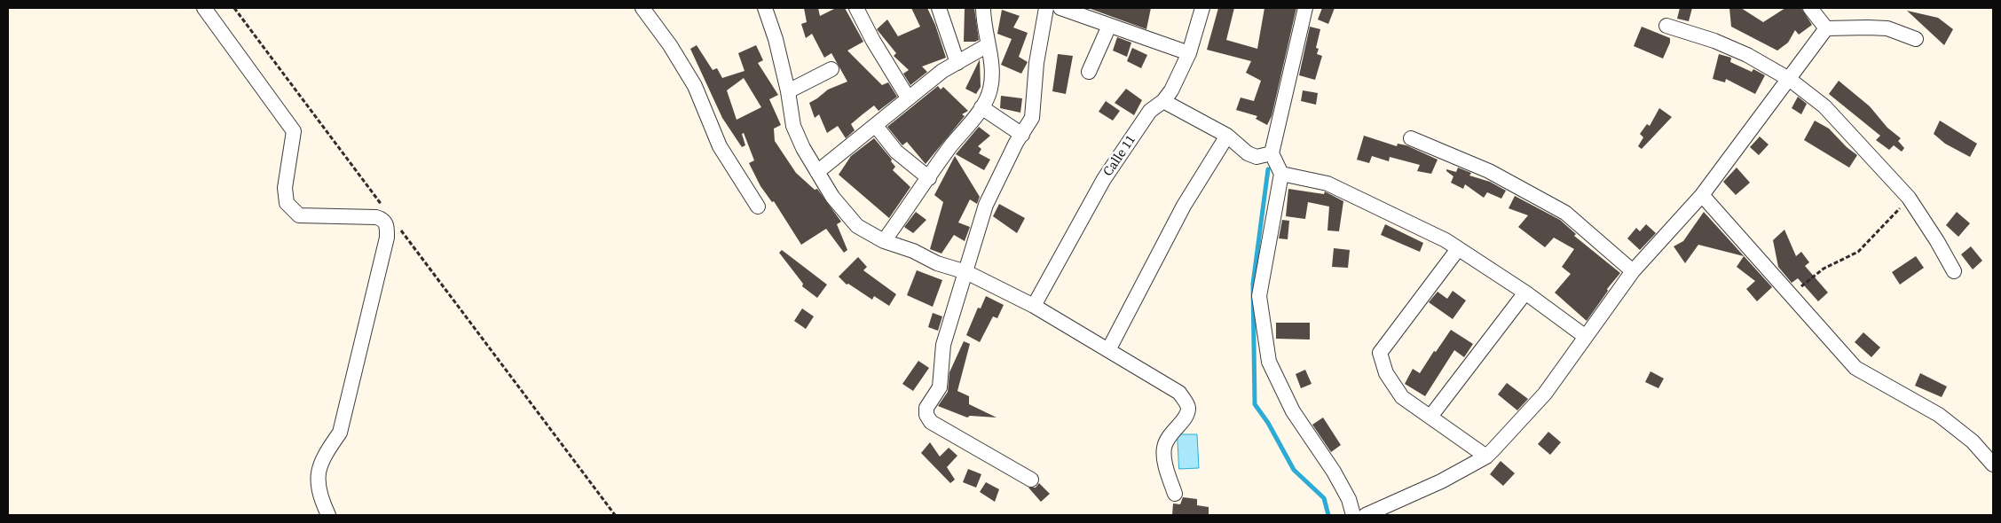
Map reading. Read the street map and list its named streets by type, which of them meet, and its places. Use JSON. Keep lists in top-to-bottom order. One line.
{"streets":{"street":["Calle 11"]}}
